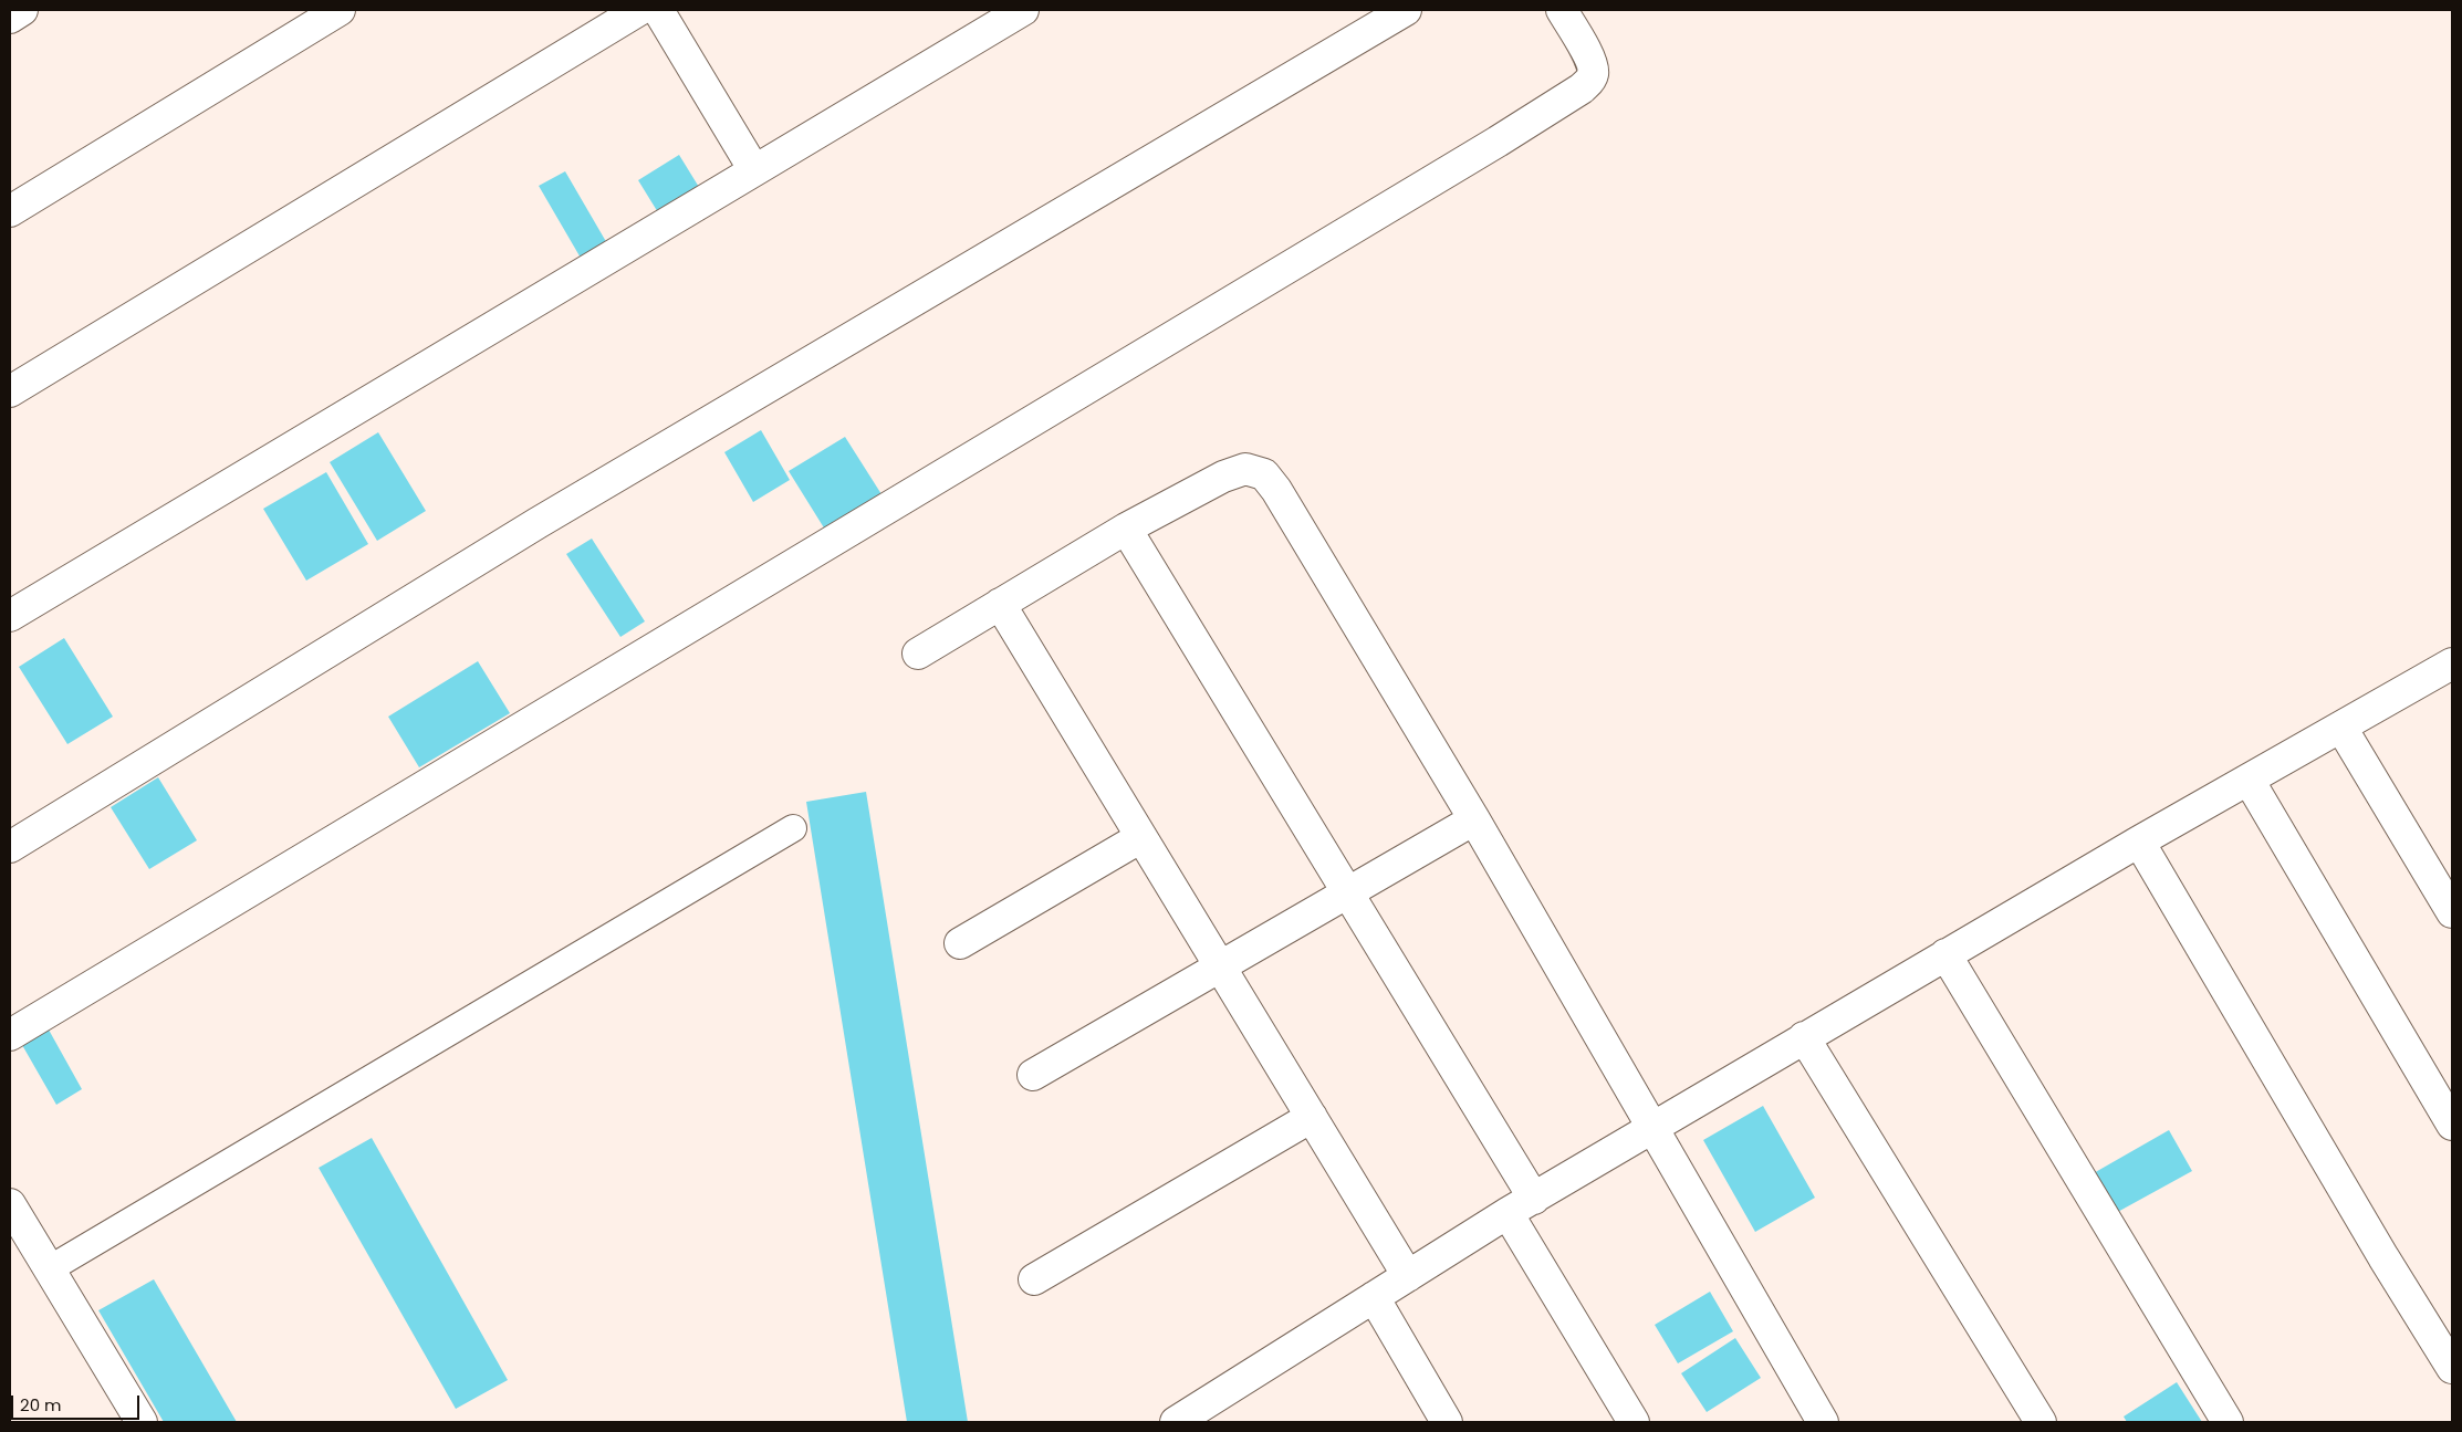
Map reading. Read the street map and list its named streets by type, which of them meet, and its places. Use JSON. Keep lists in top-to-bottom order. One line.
{"scale_bar":"20 m"}
